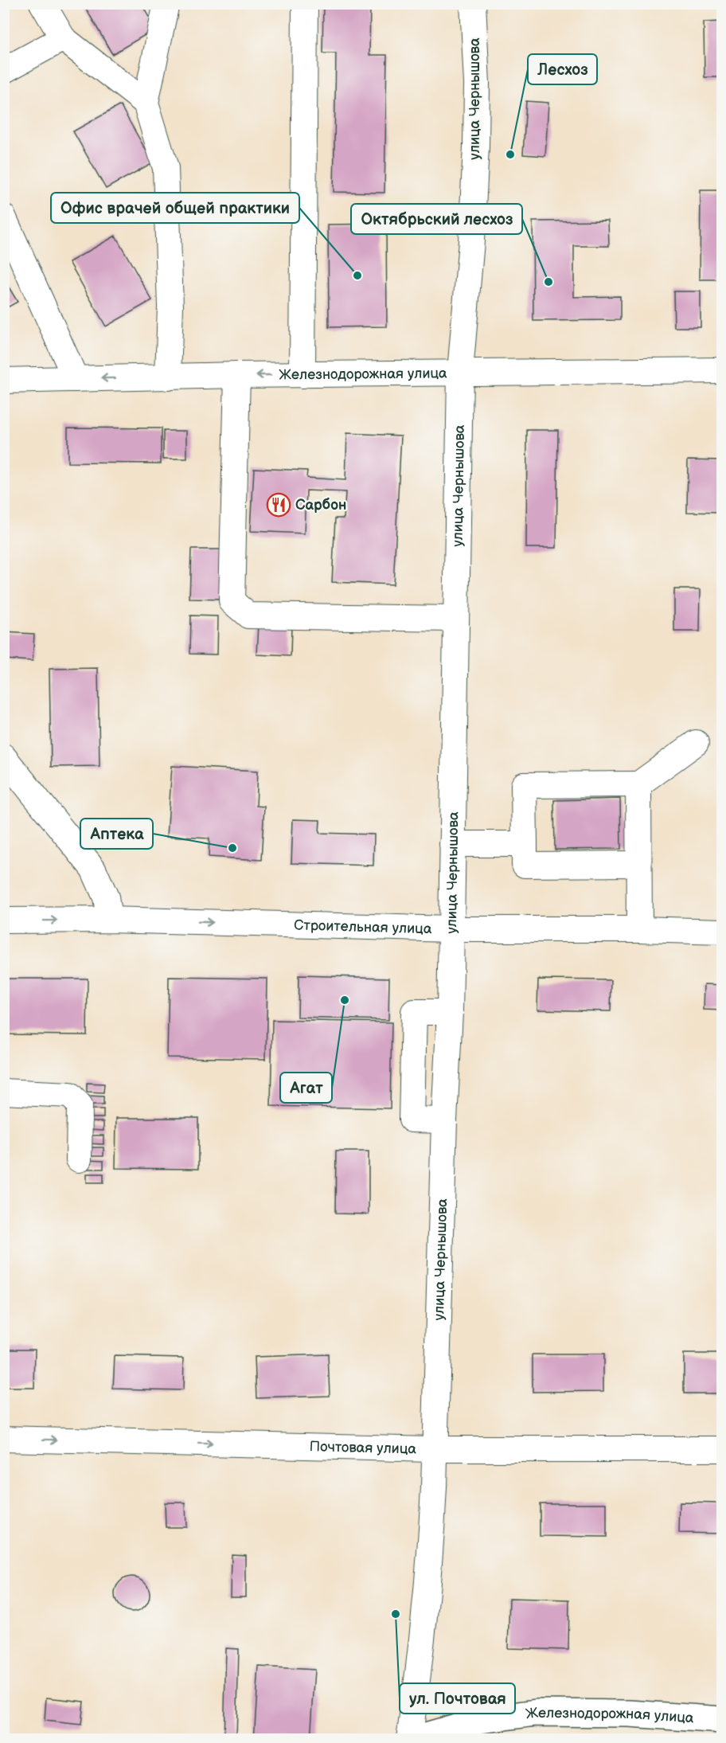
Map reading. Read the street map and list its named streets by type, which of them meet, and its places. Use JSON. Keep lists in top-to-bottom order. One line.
{"streets":{"main road":["Железнодорожная улица"],"street":["улица Чернышова","Строительная улица","Почтовая улица"]},"crossings":[["улица Чернышова","Железнодорожная улица"],["улица Чернышова","Строительная улица"],["улица Чернышова","Почтовая улица"]],"one_way":["Строительная улица","Почтовая улица"],"places":{"other":["Лесхоз","Офис врачей общей практики","Октябрьский лесхоз","Аптека","Агат","ул. Почтовая"],"restaurant":["Сарбон"]}}
